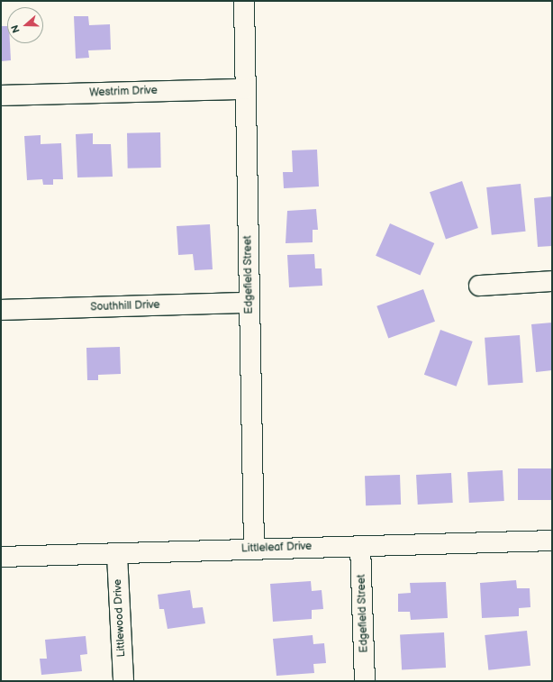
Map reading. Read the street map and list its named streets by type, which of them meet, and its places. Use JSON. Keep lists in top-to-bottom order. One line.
{"streets":{"street":["Westrim Drive","Edgefield Street","Southhill Drive","Littleleaf Drive","Littlewood Drive"]},"crossings":[["Westrim Drive","Edgefield Street"],["Edgefield Street","Southhill Drive"],["Edgefield Street","Littleleaf Drive"],["Littleleaf Drive","Littlewood Drive"]],"north":"left"}
